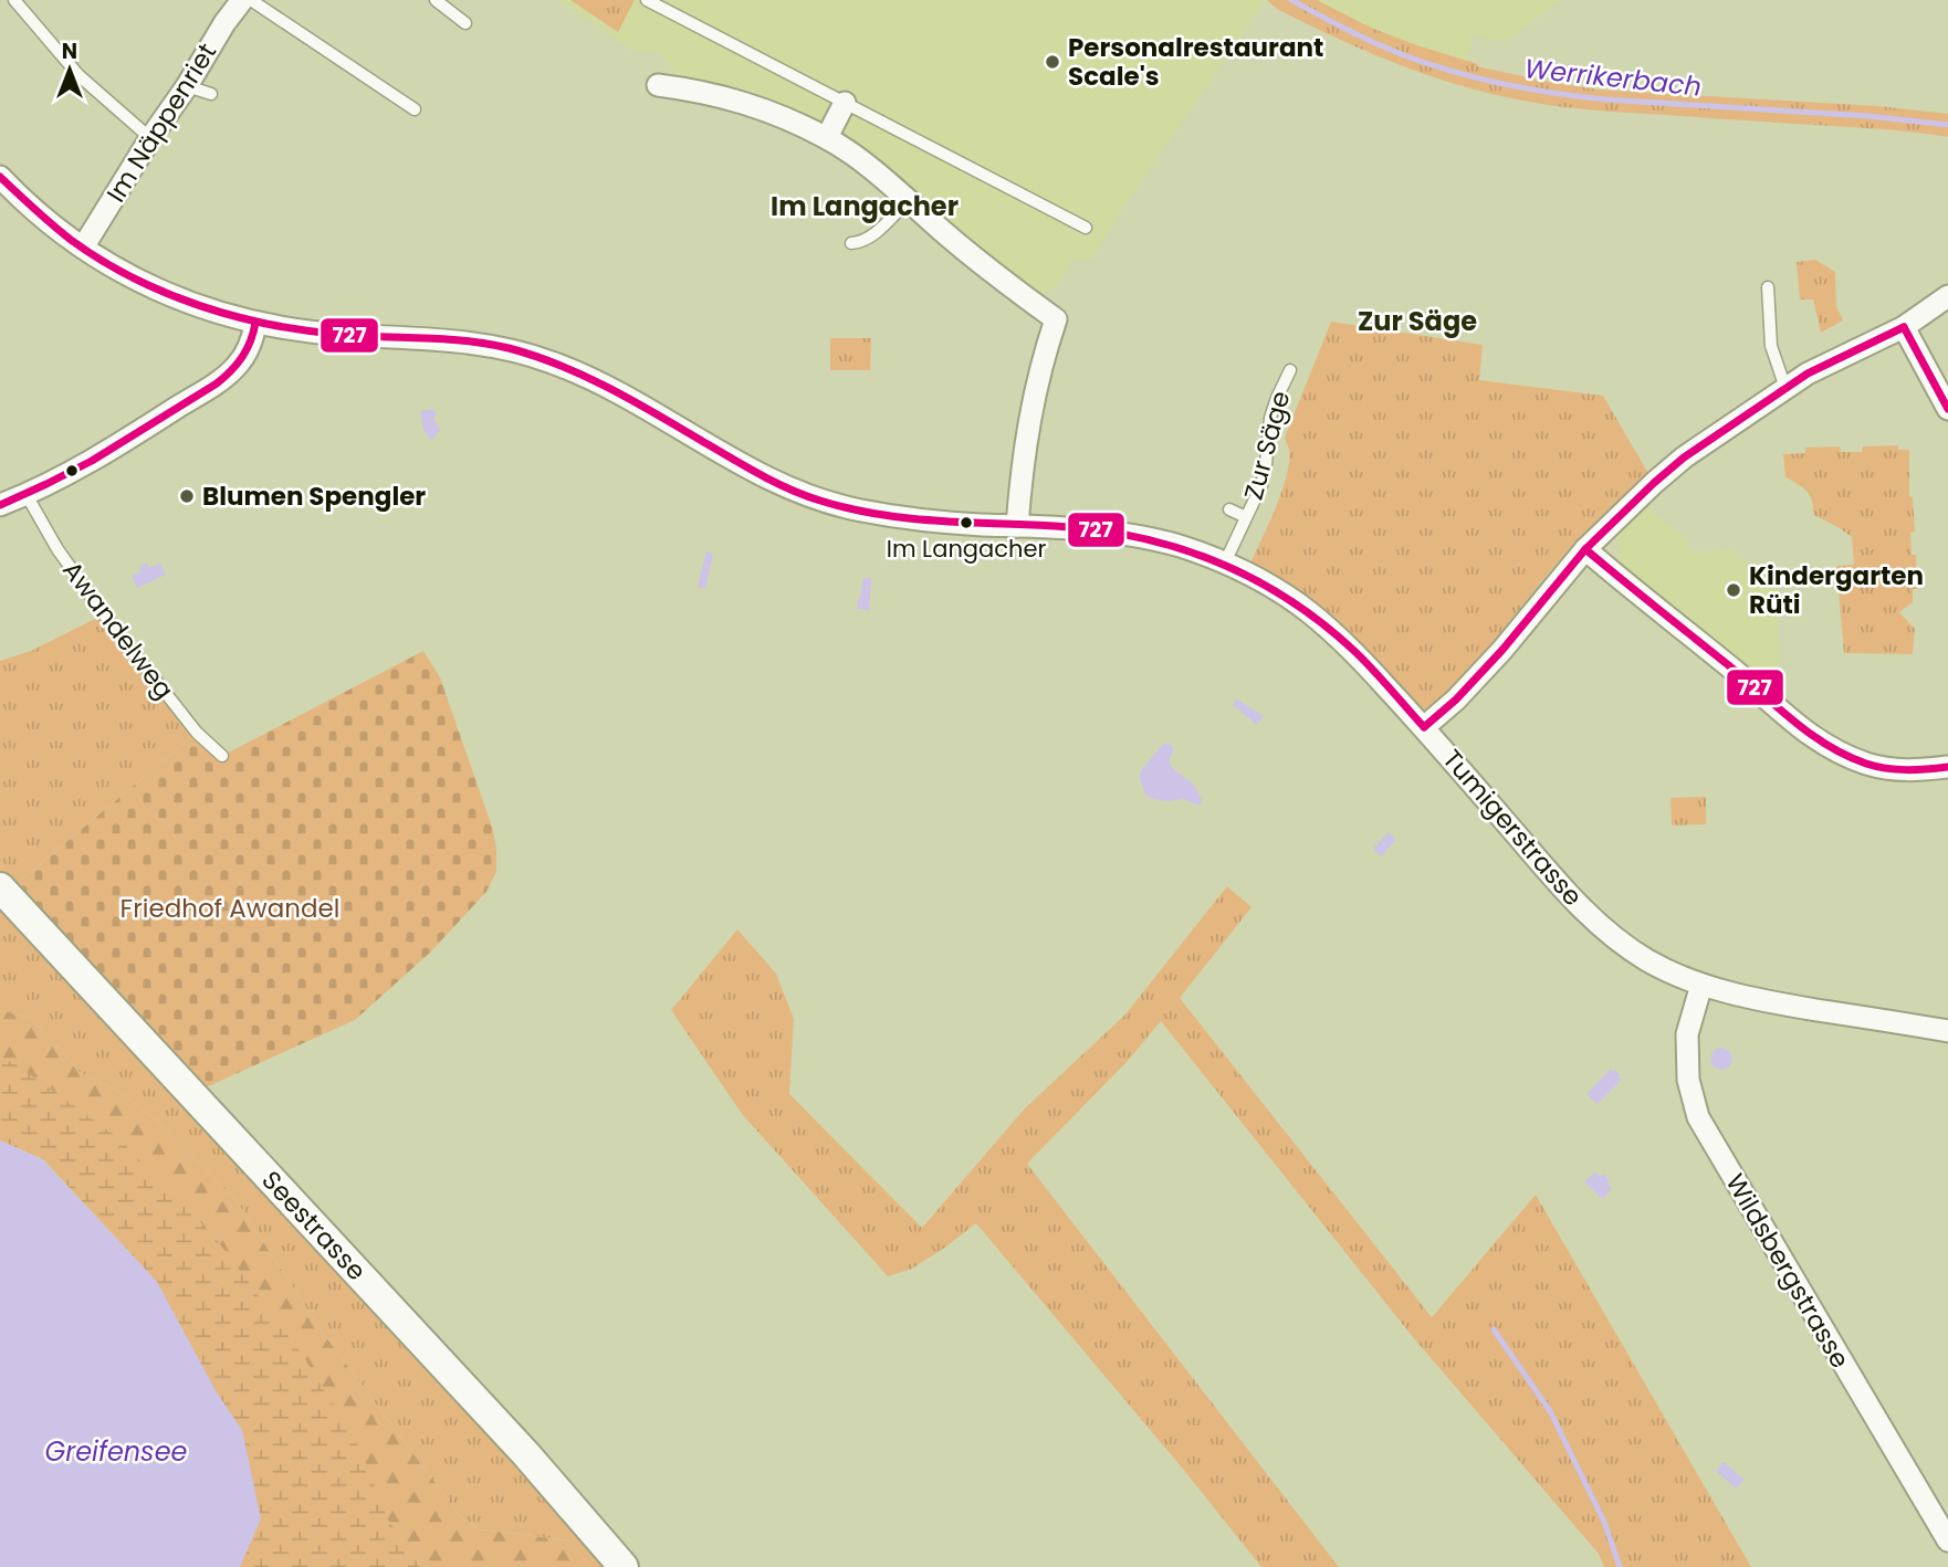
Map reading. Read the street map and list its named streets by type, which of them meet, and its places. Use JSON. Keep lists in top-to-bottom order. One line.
{"streets":{"street":["Im Näppenriet","Tumigerstrasse","Seestrasse","Wildsbergstrasse"],"lane":["Zur Säge","Awandelweg"]},"crossings":[["Im Näppenriet","Tumigerstrasse"],["Zur Säge","Tumigerstrasse"],["Tumigerstrasse","Wildsbergstrasse"]],"districts":["Im Langacher","Zur Säge"],"water":["Werrikerbach","Greifensee"],"parks":["Friedhof Awandel"],"places":["Personalrestaurant Scale's","Blumen Spengler","Im Langacher","Kindergarten Rüti"],"lines":["transit line 727"],"north":"top"}
